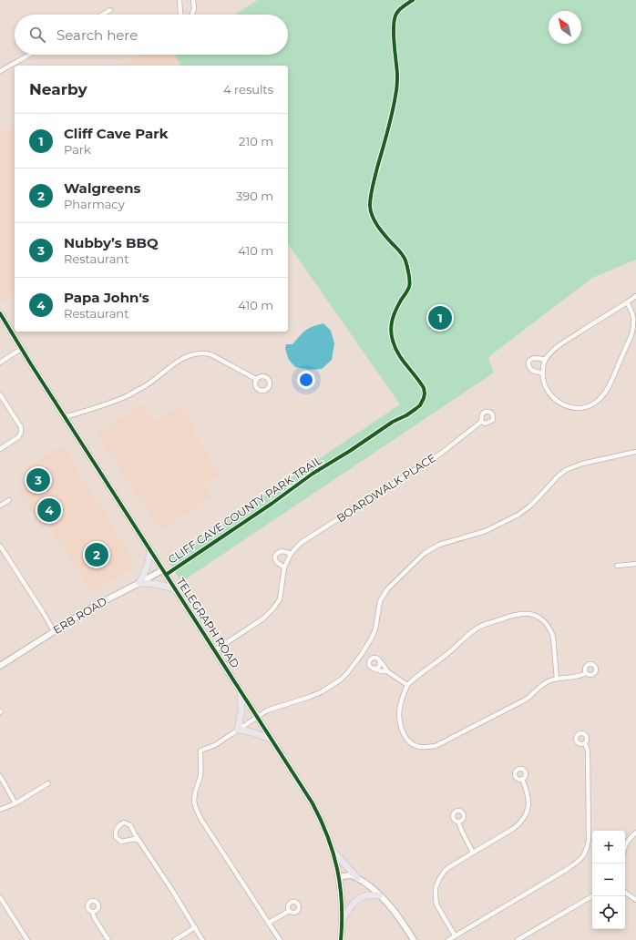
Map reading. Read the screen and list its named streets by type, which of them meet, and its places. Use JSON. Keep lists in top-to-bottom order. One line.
{"streets":{"main road":["TELEGRAPH ROAD"],"street":["BOARDWALK PLACE","ERB ROAD"],"cycle path":["CLIFF CAVE COUNTY PARK TRAIL"]},"crossings":[["BOARDWALK PLACE","TELEGRAPH ROAD"],["ERB ROAD","TELEGRAPH ROAD"]],"north":"top left","page":{"search":"Search here","heading":["Nearby","4 results"],"list":[{"mark":"1","name":"Cliff Cave Park","note":"Park","value":"210 m"},{"mark":"2","name":"Walgreens","note":"Pharmacy","value":"390 m"},{"mark":"3","name":"Nubby’s BBQ","note":"Restaurant","value":"410 m"},{"mark":"4","name":"Papa John's","note":"Restaurant","value":"410 m"}],"pins":["1","3","4","2"],"map_buttons":["+","−"]}}
